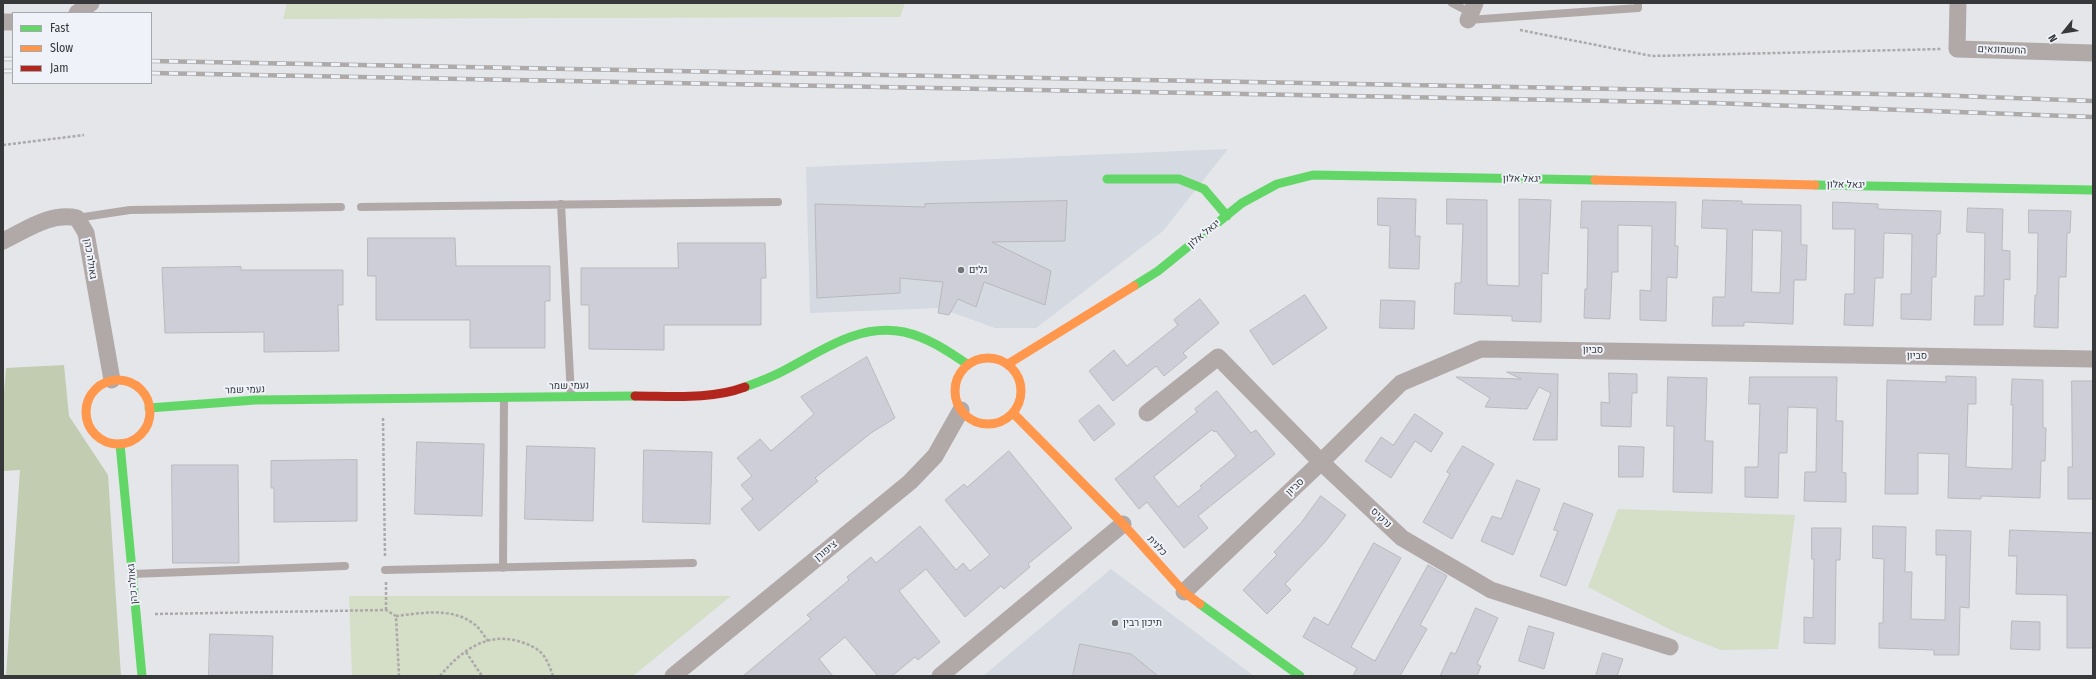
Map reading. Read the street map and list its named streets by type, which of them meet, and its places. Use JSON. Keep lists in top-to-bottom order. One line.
{"streets":{"street":["החשמונאים","יגאל אלון","גאולה כהן","סביון","נעמי שמר","נרקיס","כלנית","ציפורן"]},"crossings":[["יגאל אלון","נעמי שמר"],["יגאל אלון","כלנית"],["יגאל אלון","ציפורן"],["גאולה כהן","נעמי שמר"],["סביון","נרקיס"],["סביון","כלנית"],["נעמי שמר","כלנית"],["נעמי שמר","ציפורן"],["כלנית","ציפורן"]],"places":["גלים","תיכון רבין"],"legend":["Fast","Slow","Jam"],"north":"bottom left"}
